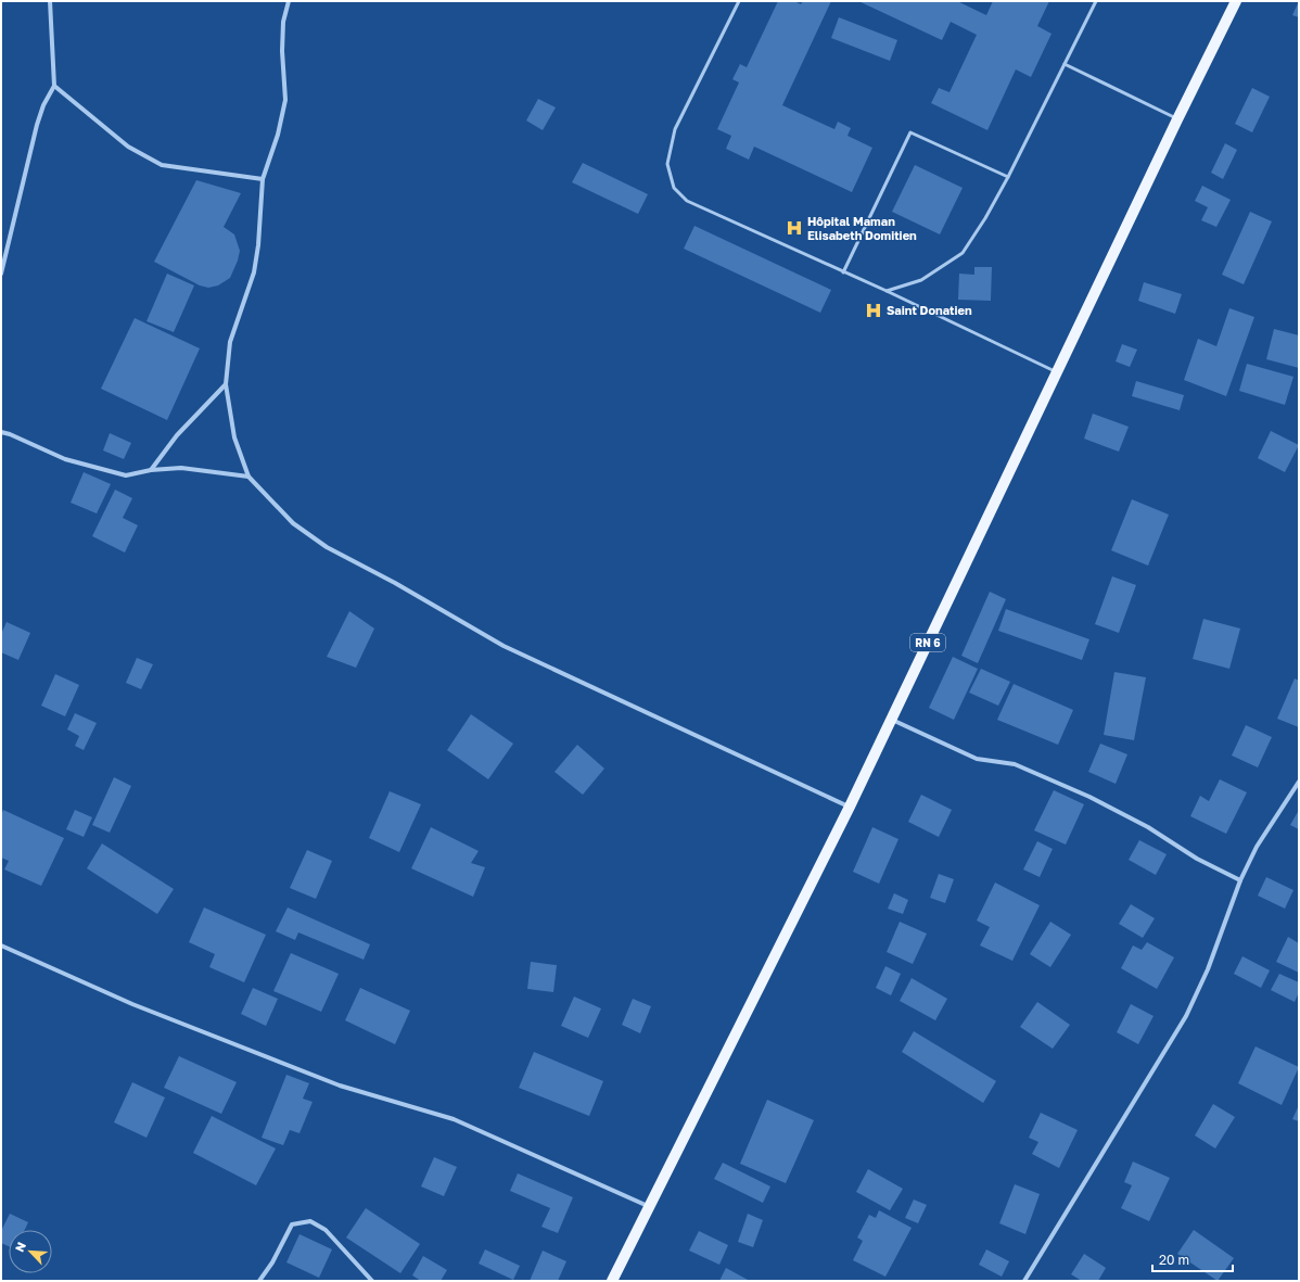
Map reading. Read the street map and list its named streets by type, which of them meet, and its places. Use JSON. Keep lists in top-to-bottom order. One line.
{"streets":{"main road":["RN 6"]},"places":{"hospital":["Hôpital Maman Elisabeth Domitien","Saint Donatien"]},"scale_bar":"20 m","north":"top left"}
